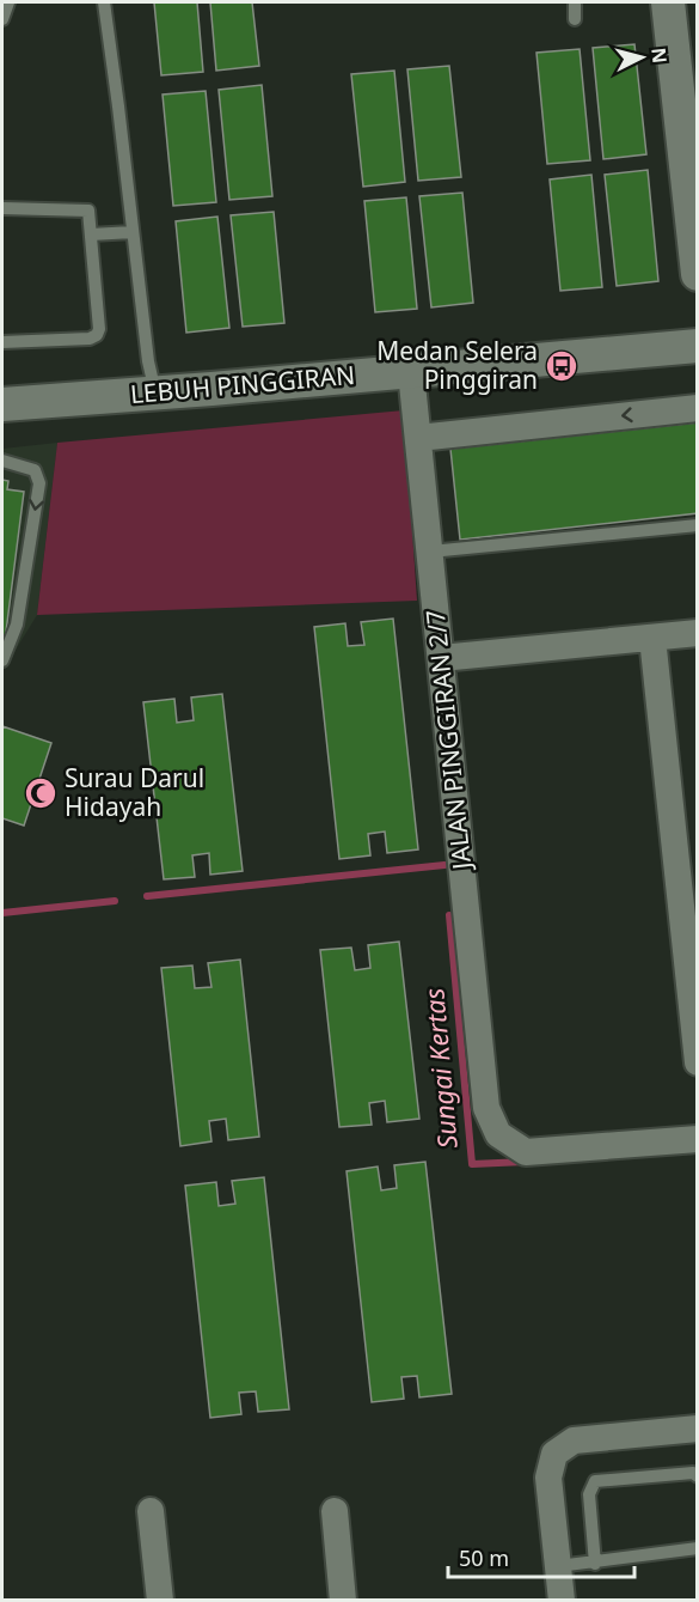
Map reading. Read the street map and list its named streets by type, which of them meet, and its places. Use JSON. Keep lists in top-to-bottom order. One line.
{"streets":{"street":["LEBUH PINGGIRAN","JALAN PINGGIRAN 2/7"]},"crossings":[["LEBUH PINGGIRAN","JALAN PINGGIRAN 2/7"]],"water":["Sungai Kertas"],"places":{"bus stop":["Medan Selera Pinggiran"],"mosque":["Surau Darul Hidayah"]},"scale_bar":"50 m","north":"right"}
